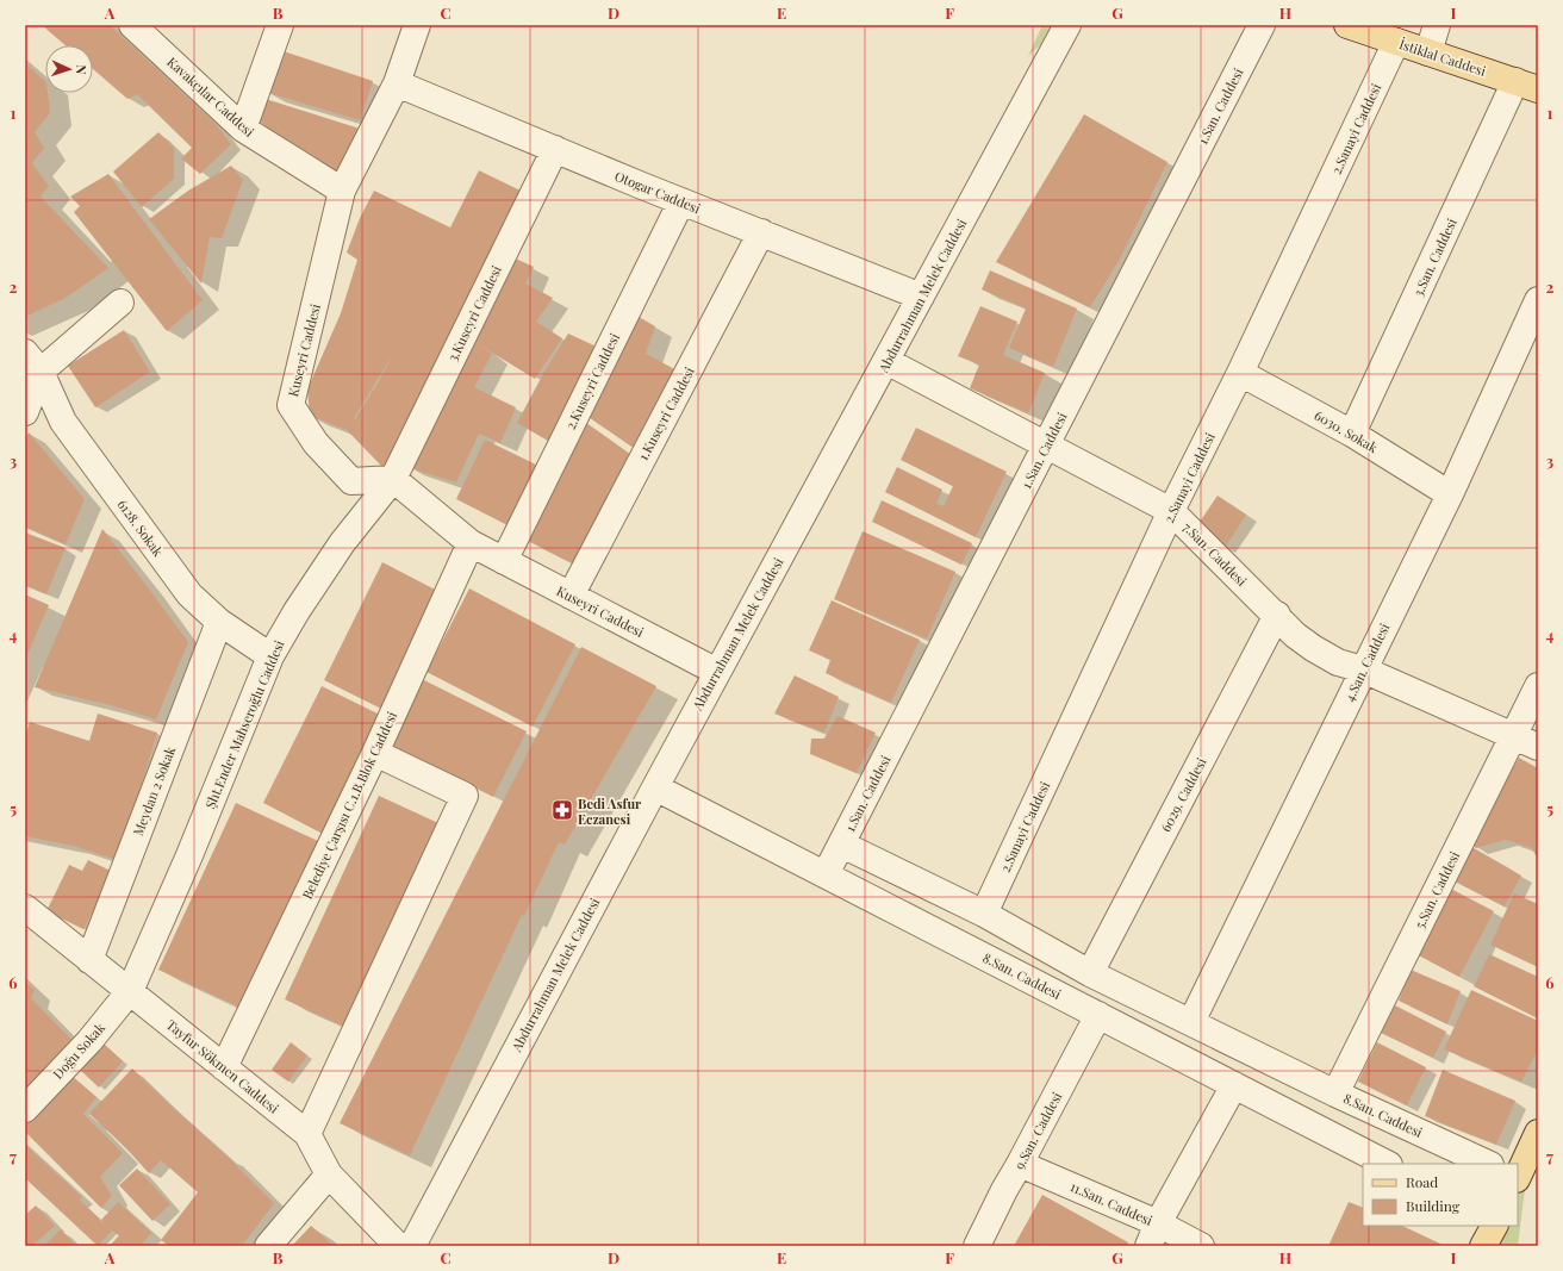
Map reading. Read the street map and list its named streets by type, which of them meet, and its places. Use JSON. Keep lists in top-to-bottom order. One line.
{"streets":{"main road":["İstiklal Caddesi"],"street":["Kavakçılar Caddesi","1.San. Caddesi","2.Sanayi Caddesi","Otogar Caddesi","3.San. Caddesi","Abdurrahman Melek Caddesi","3.Kuseyri Caddesi","Kuseyri Caddesi","2.Kuseyri Caddesi","1.Kuseyri Caddesi","6030. Sokak","6128. Sokak","7.San. Caddesi","4.San. Caddesi","Şht.Ender Mahseroğlu Caddesi","Meydan 2 Sokak","6029. Caddesi","Belediye Çarşısı C.1.B.Blok Caddesi","5.San. Caddesi","8.San. Caddesi","Doğu Sokak","Tayfur Sökmen Caddesi","9.San. Caddesi","11.San. Caddesi"]},"crossings":[["İstiklal Caddesi","2.Sanayi Caddesi"],["İstiklal Caddesi","3.San. Caddesi"],["Kavakçılar Caddesi","Kuseyri Caddesi"],["1.San. Caddesi","7.San. Caddesi"],["1.San. Caddesi","8.San. Caddesi"],["2.Sanayi Caddesi","6030. Sokak"],["2.Sanayi Caddesi","7.San. Caddesi"],["2.Sanayi Caddesi","8.San. Caddesi"],["Otogar Caddesi","Abdurrahman Melek Caddesi"],["Otogar Caddesi","3.Kuseyri Caddesi"],["Otogar Caddesi","Kuseyri Caddesi"],["Otogar Caddesi","2.Kuseyri Caddesi"],["Otogar Caddesi","1.Kuseyri Caddesi"],["3.San. Caddesi","6030. Sokak"],["Abdurrahman Melek Caddesi","Kuseyri Caddesi"],["Abdurrahman Melek Caddesi","7.San. Caddesi"],["Abdurrahman Melek Caddesi","8.San. Caddesi"],["3.Kuseyri Caddesi","Kuseyri Caddesi"],["3.Kuseyri Caddesi","Şht.Ender Mahseroğlu Caddesi"],["Kuseyri Caddesi","2.Kuseyri Caddesi"],["Kuseyri Caddesi","1.Kuseyri Caddesi"],["Kuseyri Caddesi","Şht.Ender Mahseroğlu Caddesi"],["Kuseyri Caddesi","Belediye Çarşısı C.1.B.Blok Caddesi"],["6030. Sokak","4.San. Caddesi"],["6128. Sokak","Şht.Ender Mahseroğlu Caddesi"],["6128. Sokak","Meydan 2 Sokak"],["7.San. Caddesi","4.San. Caddesi"],["7.San. Caddesi","6029. Caddesi"],["7.San. Caddesi","5.San. Caddesi"],["4.San. Caddesi","8.San. Caddesi"],["Şht.Ender Mahseroğlu Caddesi","Doğu Sokak"],["Şht.Ender Mahseroğlu Caddesi","Tayfur Sökmen Caddesi"],["Meydan 2 Sokak","Tayfur Sökmen Caddesi"],["6029. Caddesi","8.San. Caddesi"],["Belediye Çarşısı C.1.B.Blok Caddesi","Tayfur Sökmen Caddesi"],["5.San. Caddesi","8.San. Caddesi"],["8.San. Caddesi","9.San. Caddesi"],["Doğu Sokak","Tayfur Sökmen Caddesi"],["9.San. Caddesi","11.San. Caddesi"]],"places":{"pharmacy":["Bedi Asfur Eczanesi"]},"legend":["Road","Building"],"north":"right","grid":{"columns":["A","B","C","D","E","F","G","H","I"],"rows":["1","2","3","4","5","6","7"]}}
